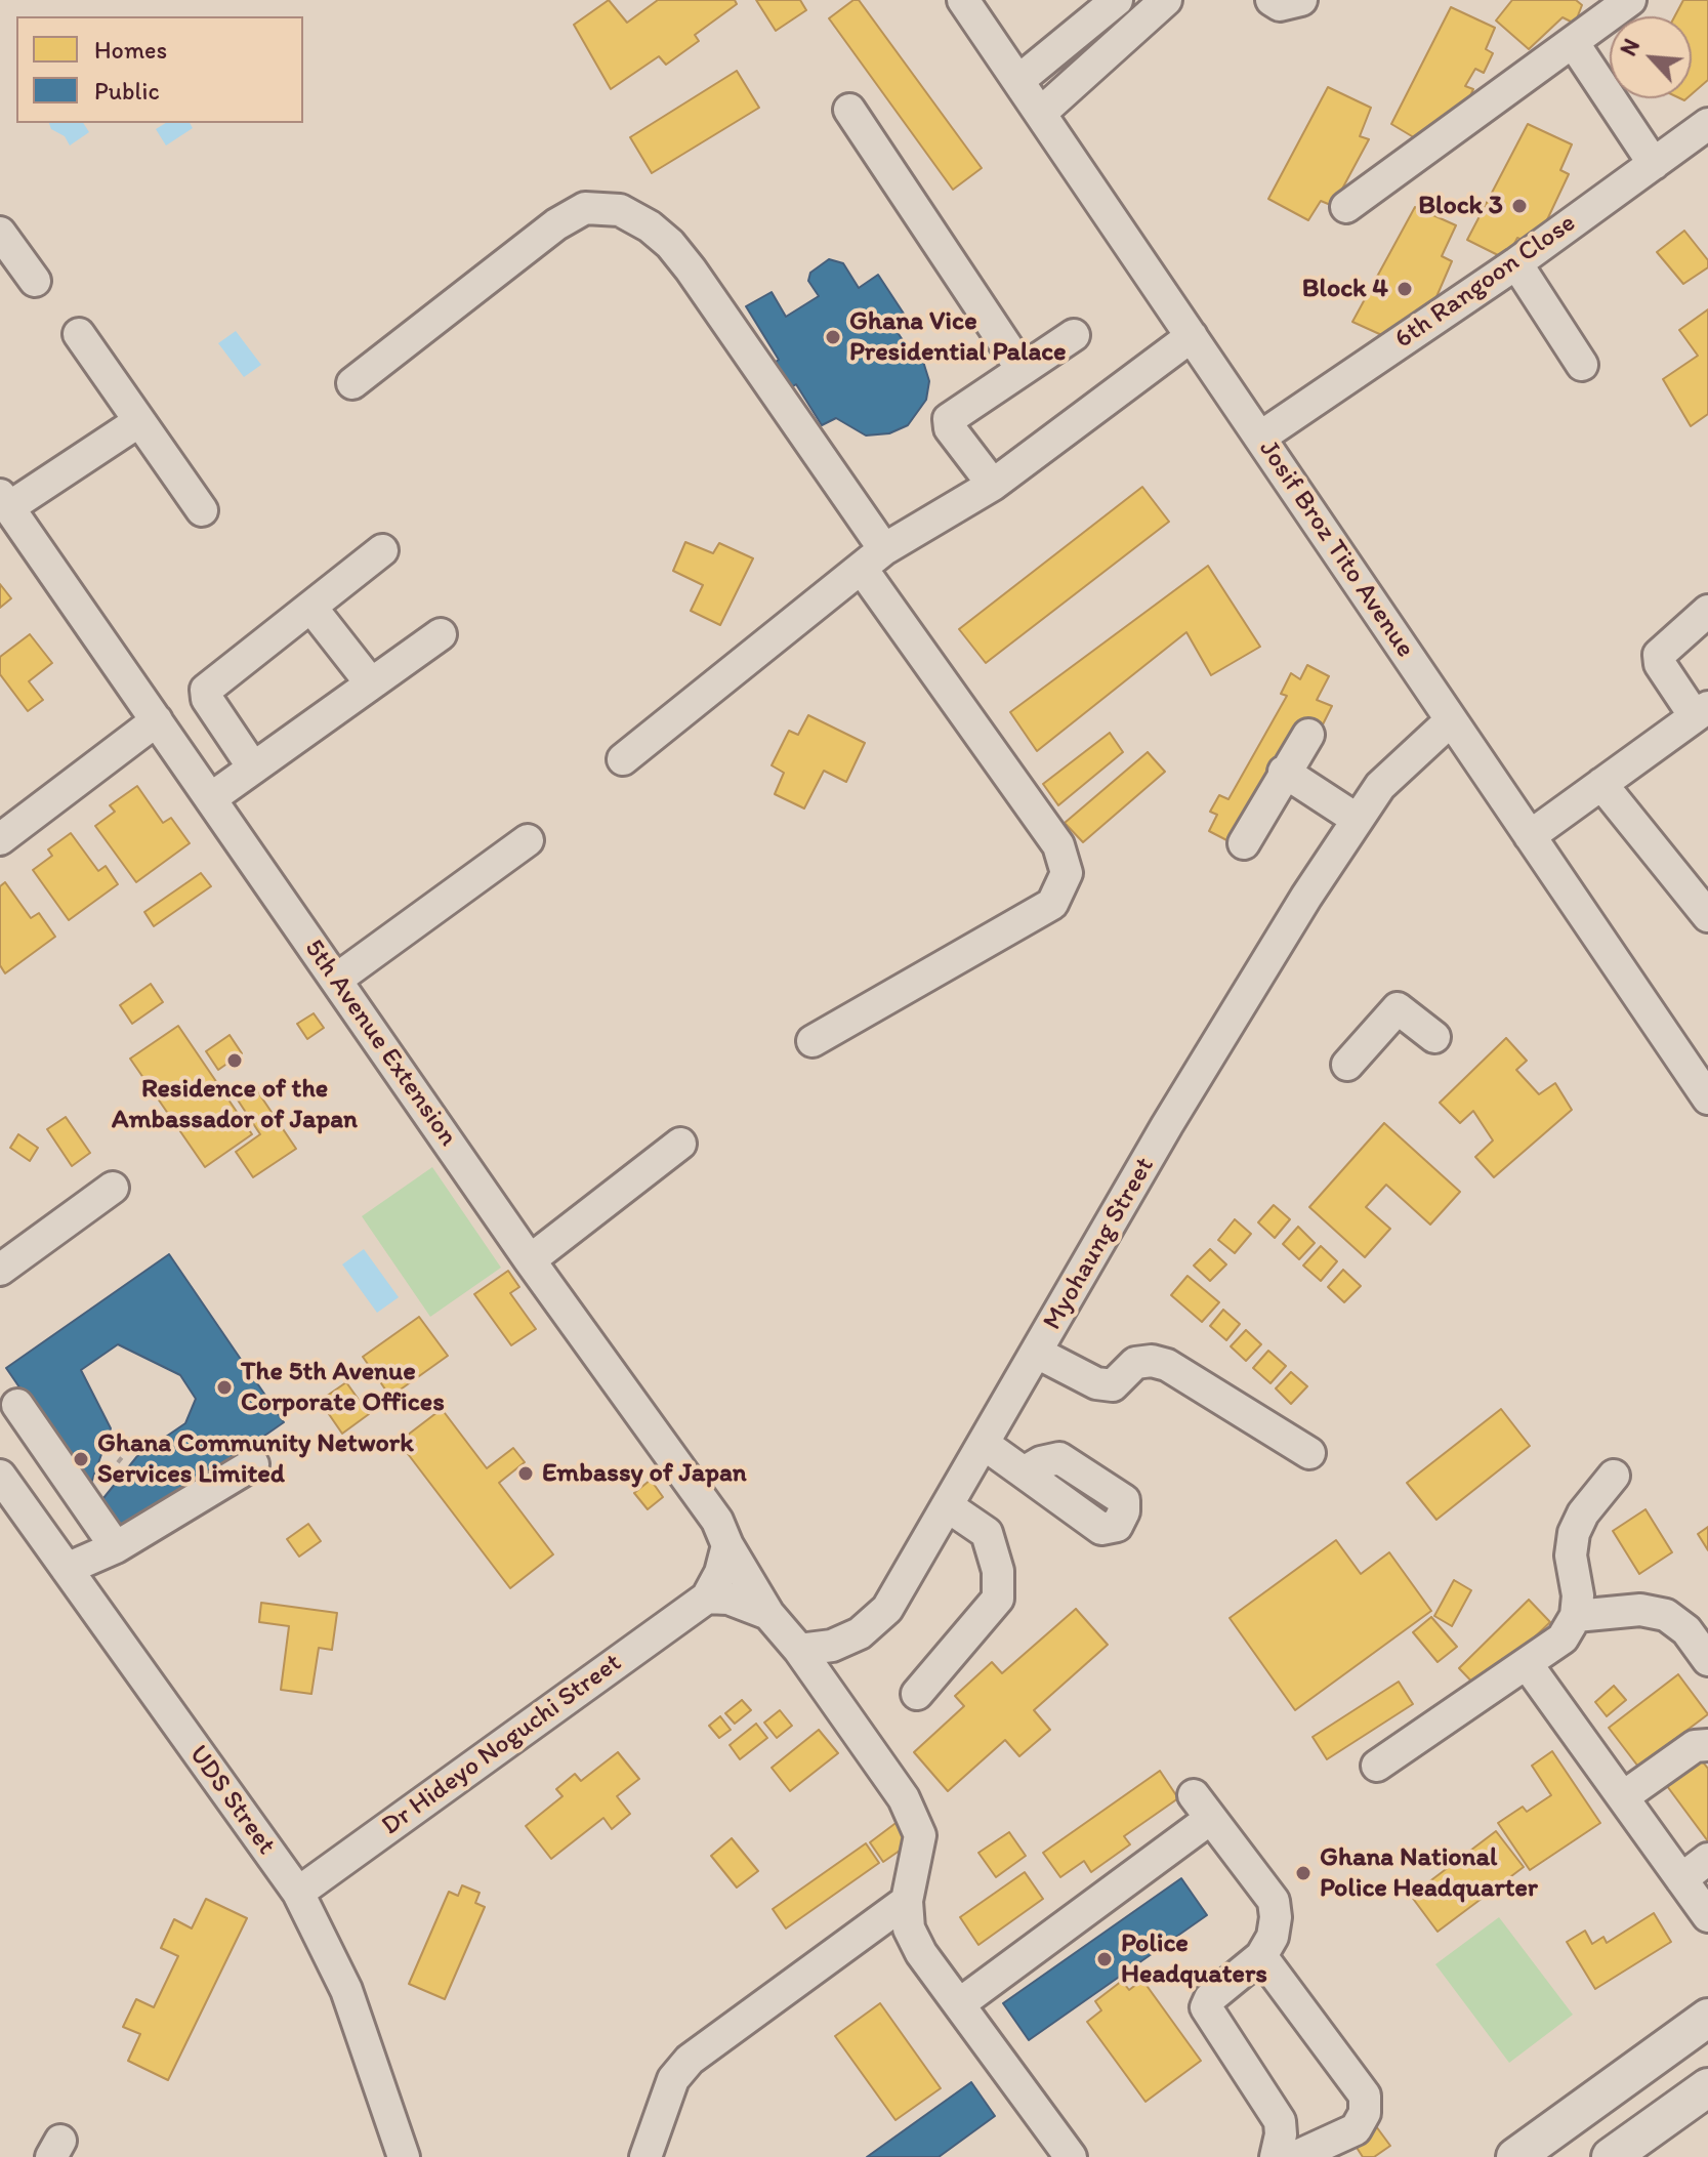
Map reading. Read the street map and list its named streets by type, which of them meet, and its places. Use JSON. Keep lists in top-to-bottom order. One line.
{"streets":{"street":["6th Rangoon Close","Josif Broz Tito Avenue","5th Avenue Extension","Myohaung Street","Dr Hideyo Noguchi Street","UDS Street"]},"crossings":[["6th Rangoon Close","Josif Broz Tito Avenue"],["Josif Broz Tito Avenue","Myohaung Street"],["Dr Hideyo Noguchi Street","UDS Street"]],"places":["Block 3","Block 4","Ghana Vice Presidential Palace","Residence of the Ambassador of Japan","The 5th Avenue Corporate Offices","Ghana Community Network Services Limited","Embassy of Japan","Ghana National Police Headquarter","Police Headquaters"],"legend":["Homes","Public"],"north":"top left"}
